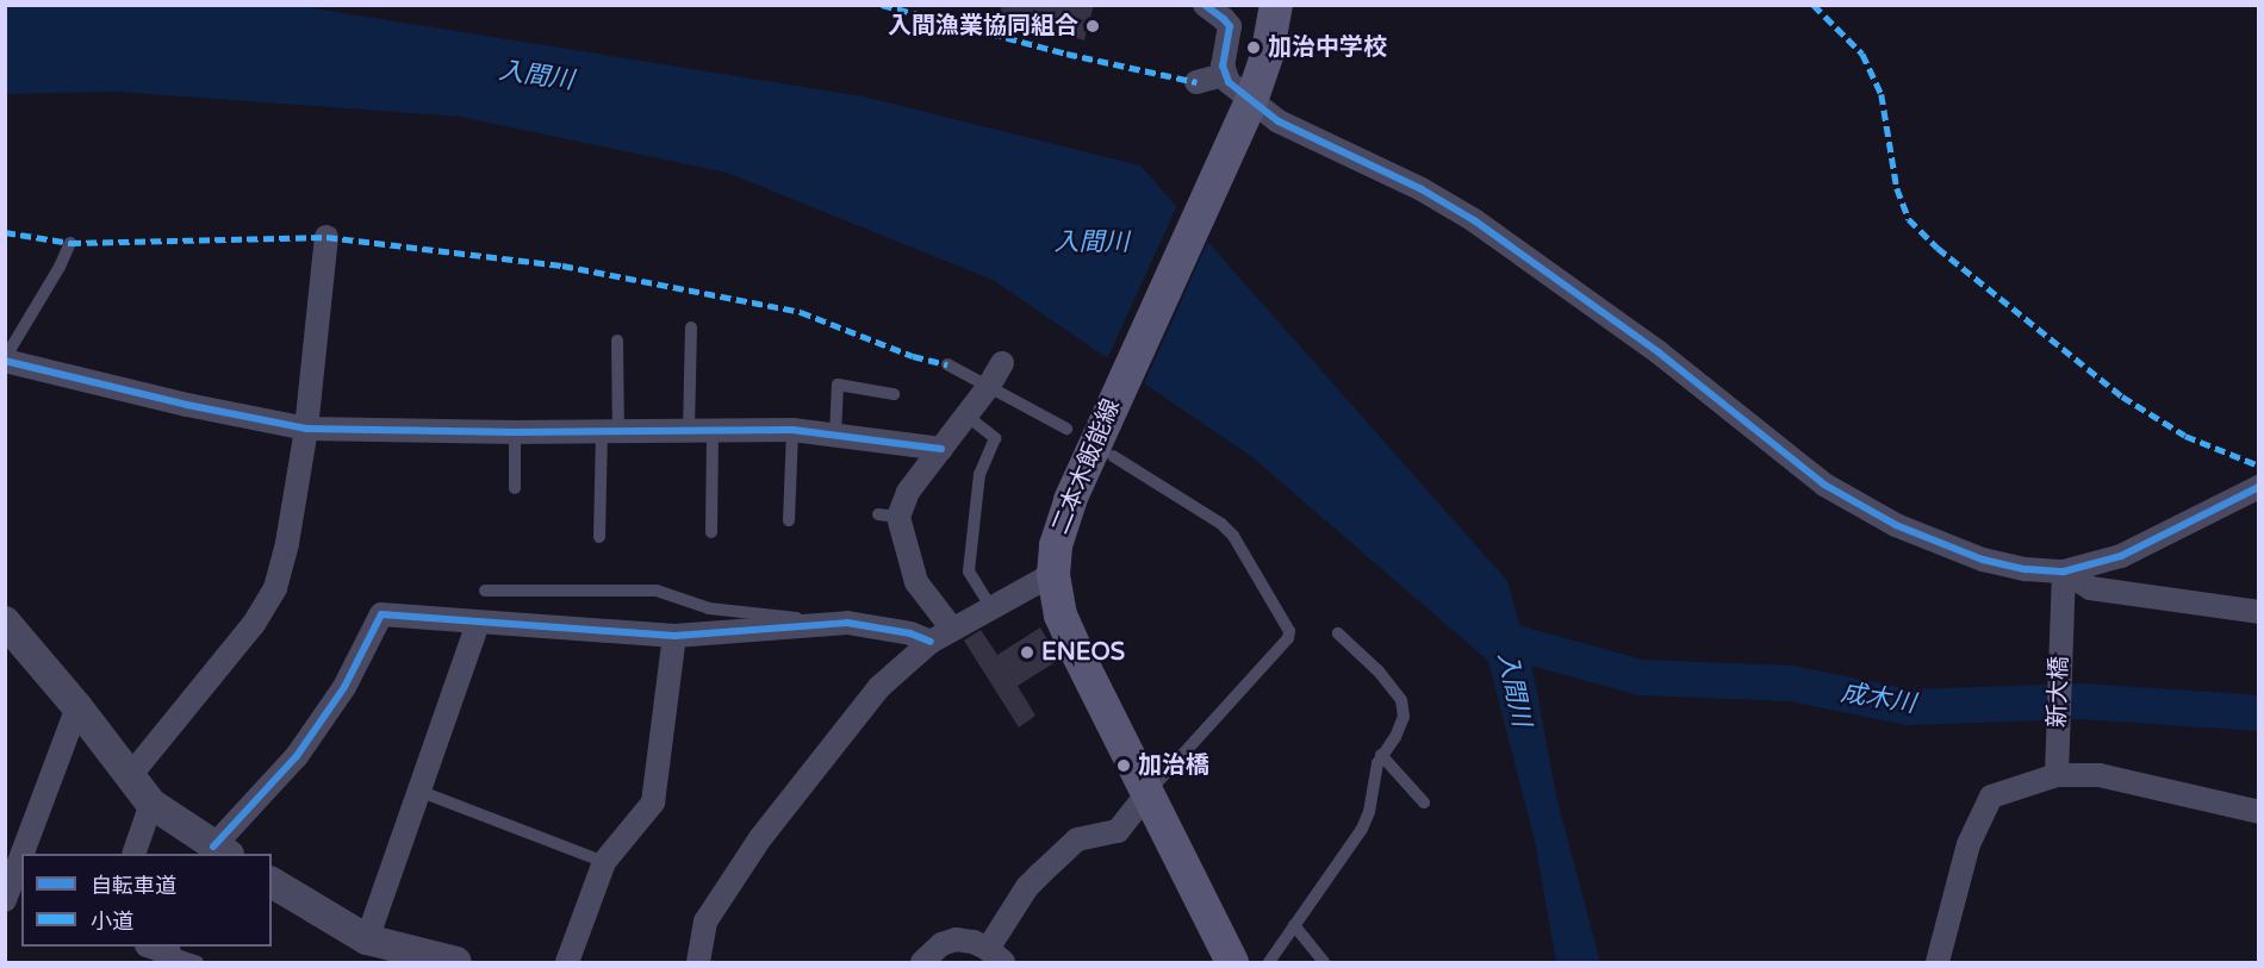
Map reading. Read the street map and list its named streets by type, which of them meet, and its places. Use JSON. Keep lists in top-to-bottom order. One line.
{"streets":{"main road":["二本木飯能線"],"street":["新大橋"]},"water":["入間川","成木川"],"places":["入間漁業協同組合","加治中学校","ENEOS","加治橋"],"legend":["自転車道","小道"]}
